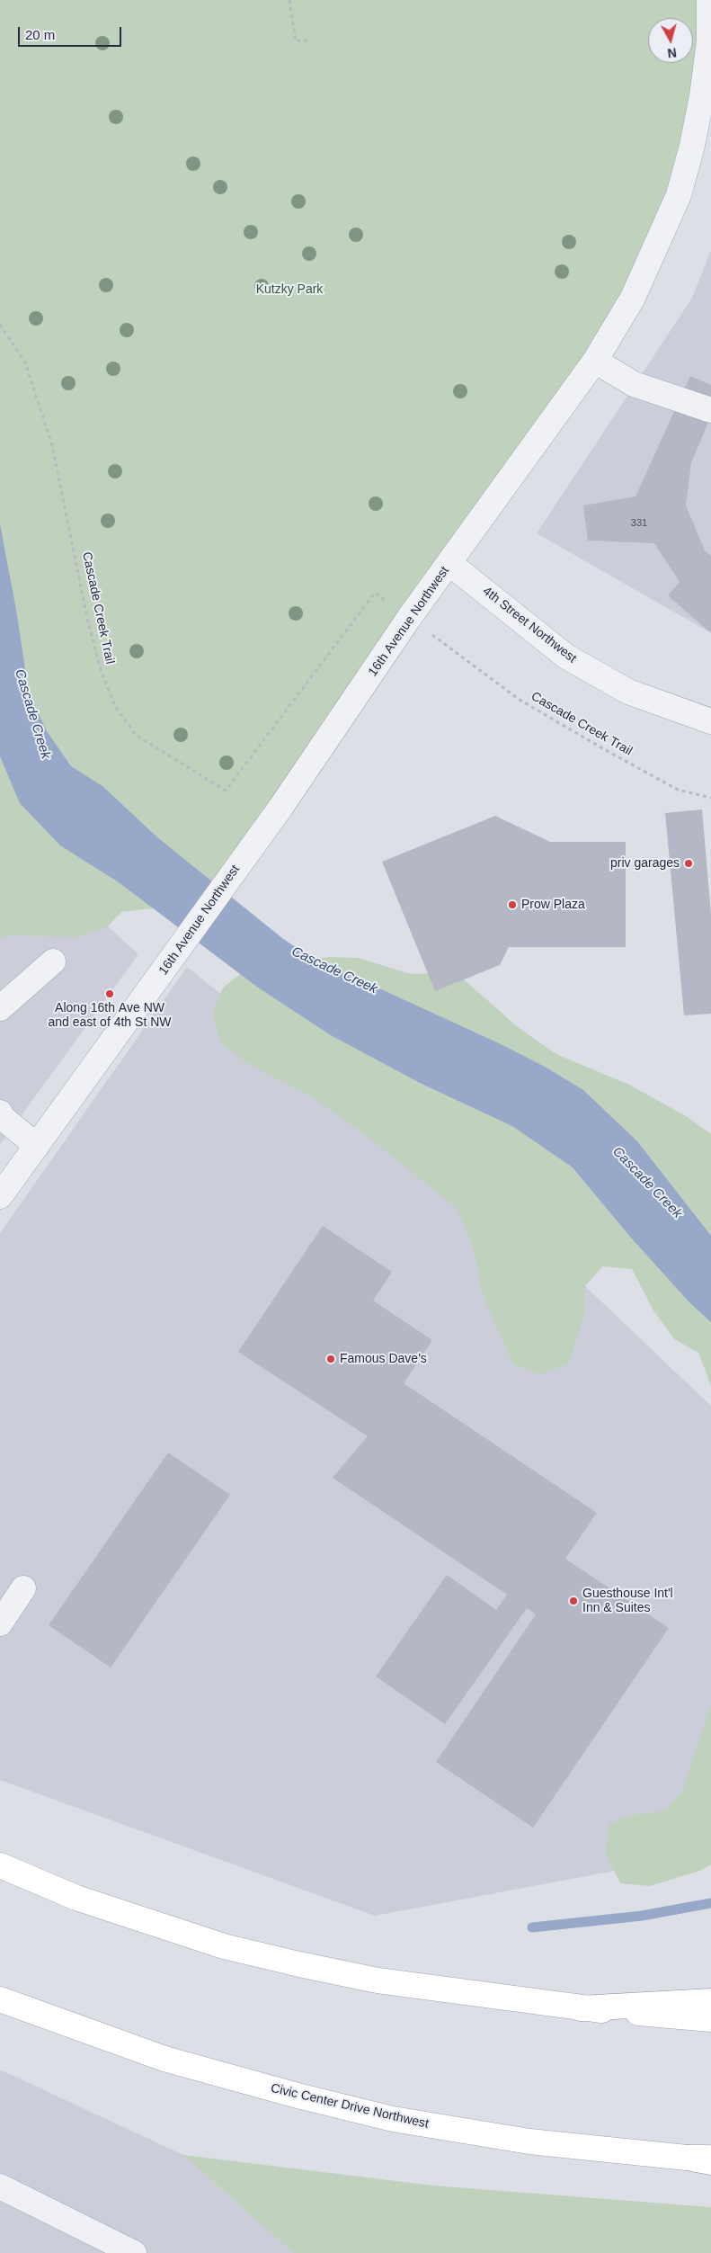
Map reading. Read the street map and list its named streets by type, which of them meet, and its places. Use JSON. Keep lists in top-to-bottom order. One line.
{"streets":{"main road":["Civic Center Drive Northwest"],"street":["16th Avenue Northwest","4th Street Northwest"],"path":["Cascade Creek Trail"]},"crossings":[["16th Avenue Northwest","4th Street Northwest"]],"water":["Cascade Creek"],"parks":["Kutzky Park"],"places":["priv garages","Prow Plaza","Along 16th Ave NW and east of 4th St NW","Famous Dave's","Guesthouse Int'l Inn & Suites"],"house_numbers":["331"],"scale_bar":"20 m","north":"bottom"}
